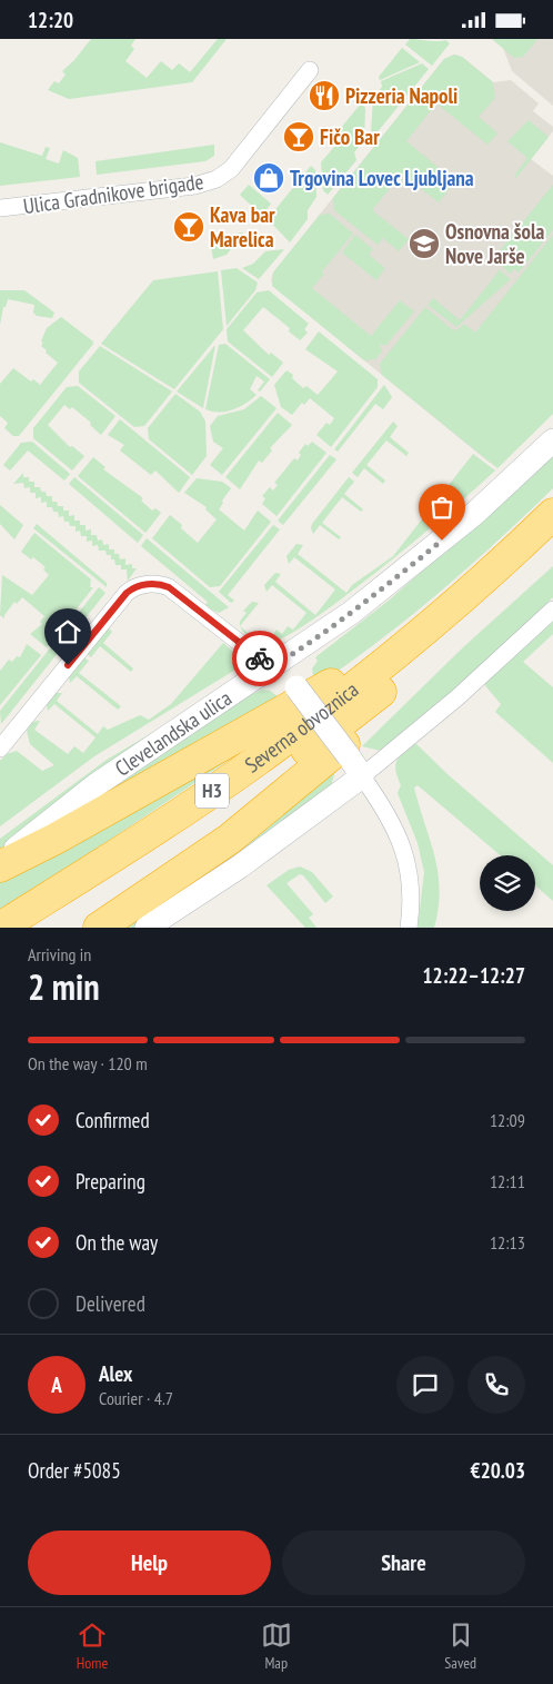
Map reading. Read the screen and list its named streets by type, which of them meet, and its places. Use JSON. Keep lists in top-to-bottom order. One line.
{"streets":{"highway":["Severna obvoznica","H3"],"street":["Ulica Gradnikove brigade","Clevelandska ulica"]},"places":{"restaurant":["Pizzeria Napoli"],"bar":["Fičo Bar","Kava bar Marelica"],"shop":["Trgovina Lovec Ljubljana"],"school or university":["Osnovna šola Nove Jarše"]},"page":{"status":"12:20","heading":["2 min","Arriving in","12:22–12:27"],"panel":["Alex","Courier · 4.7","Order #5085","€20.03"],"bar":"On the way · 120 m","list":[["Confirmed","12:09"],["Preparing","12:11"],["On the way","12:13"],"Delivered"],"round":"A","buttons":["Help","Share"],"tabs":["Home","Map","Saved"]}}
